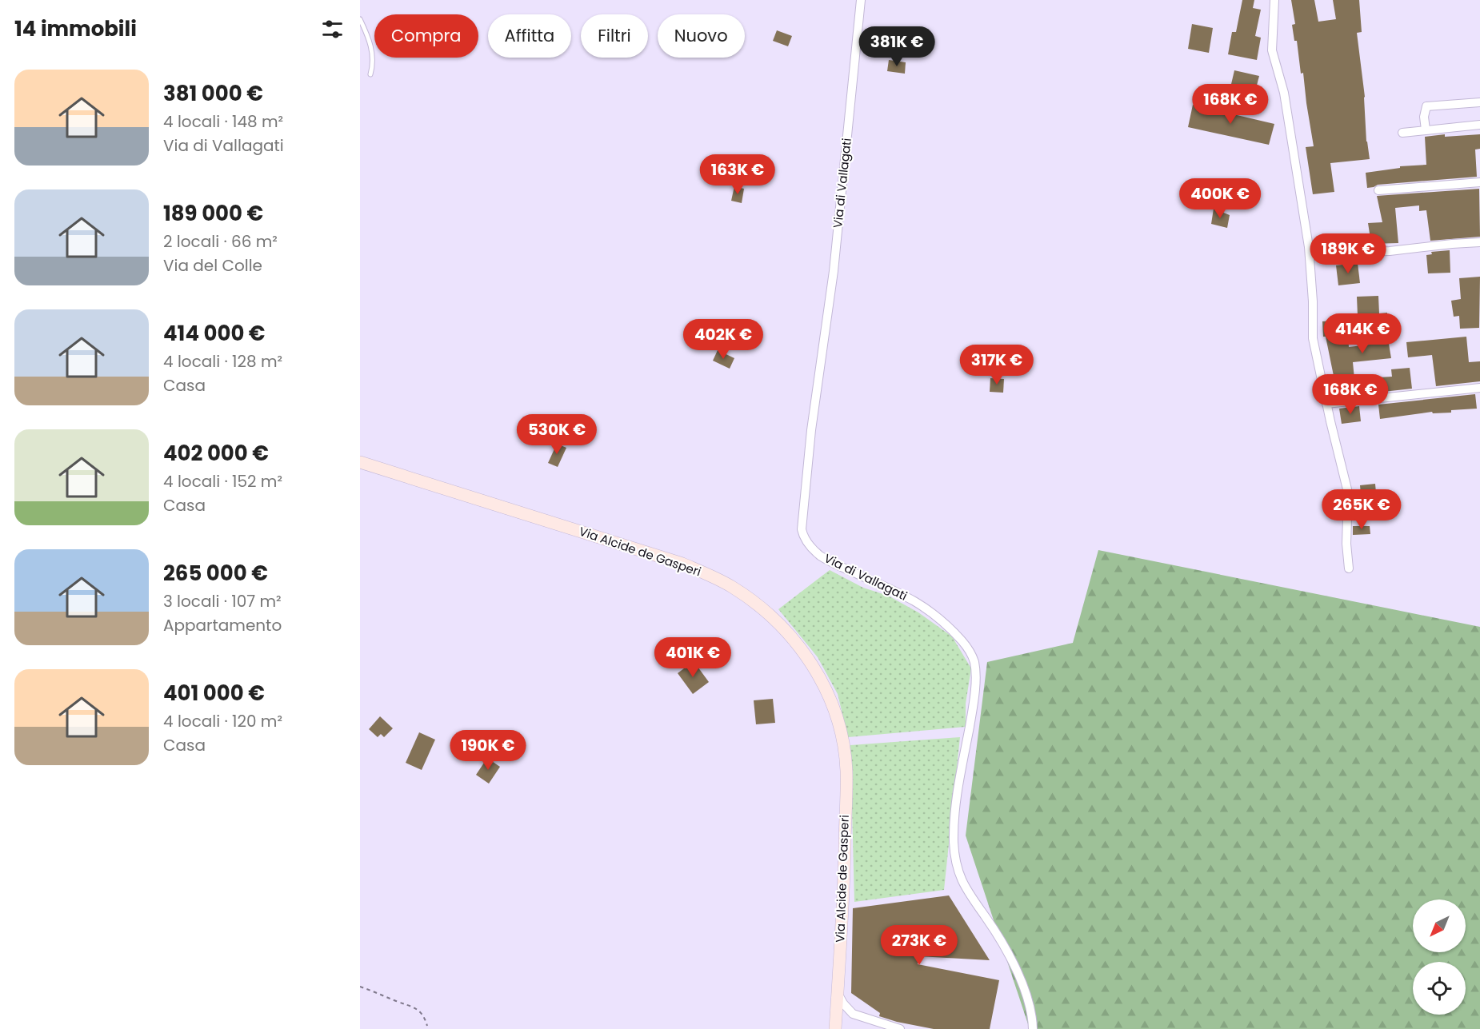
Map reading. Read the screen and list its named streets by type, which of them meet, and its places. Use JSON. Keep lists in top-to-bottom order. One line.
{"streets":{"street":["Via di Vallagati","Via Alcide de Gasperi"]},"north":"bottom left","page":{"heading":"14 immobili","chip":["Compra","Affitta","Filtri","Nuovo"],"price":["381K €","168K €","163K €","400K €","189K €","414K €","402K €","317K €","168K €","530K €","265K €","401K €","190K €","273K €"],"list":[{"name":"381 000 €","note":"4 locali · 148 m² · Via di Vallagati"},{"name":"189 000 €","note":"2 locali · 66 m² · Via del Colle"},{"name":"414 000 €","note":"4 locali · 128 m² · Casa"},{"name":"402 000 €","note":"4 locali · 152 m² · Casa"},{"name":"265 000 €","note":"3 locali · 107 m² · Appartamento"},{"name":"401 000 €","note":"4 locali · 120 m² · Casa"}]}}
